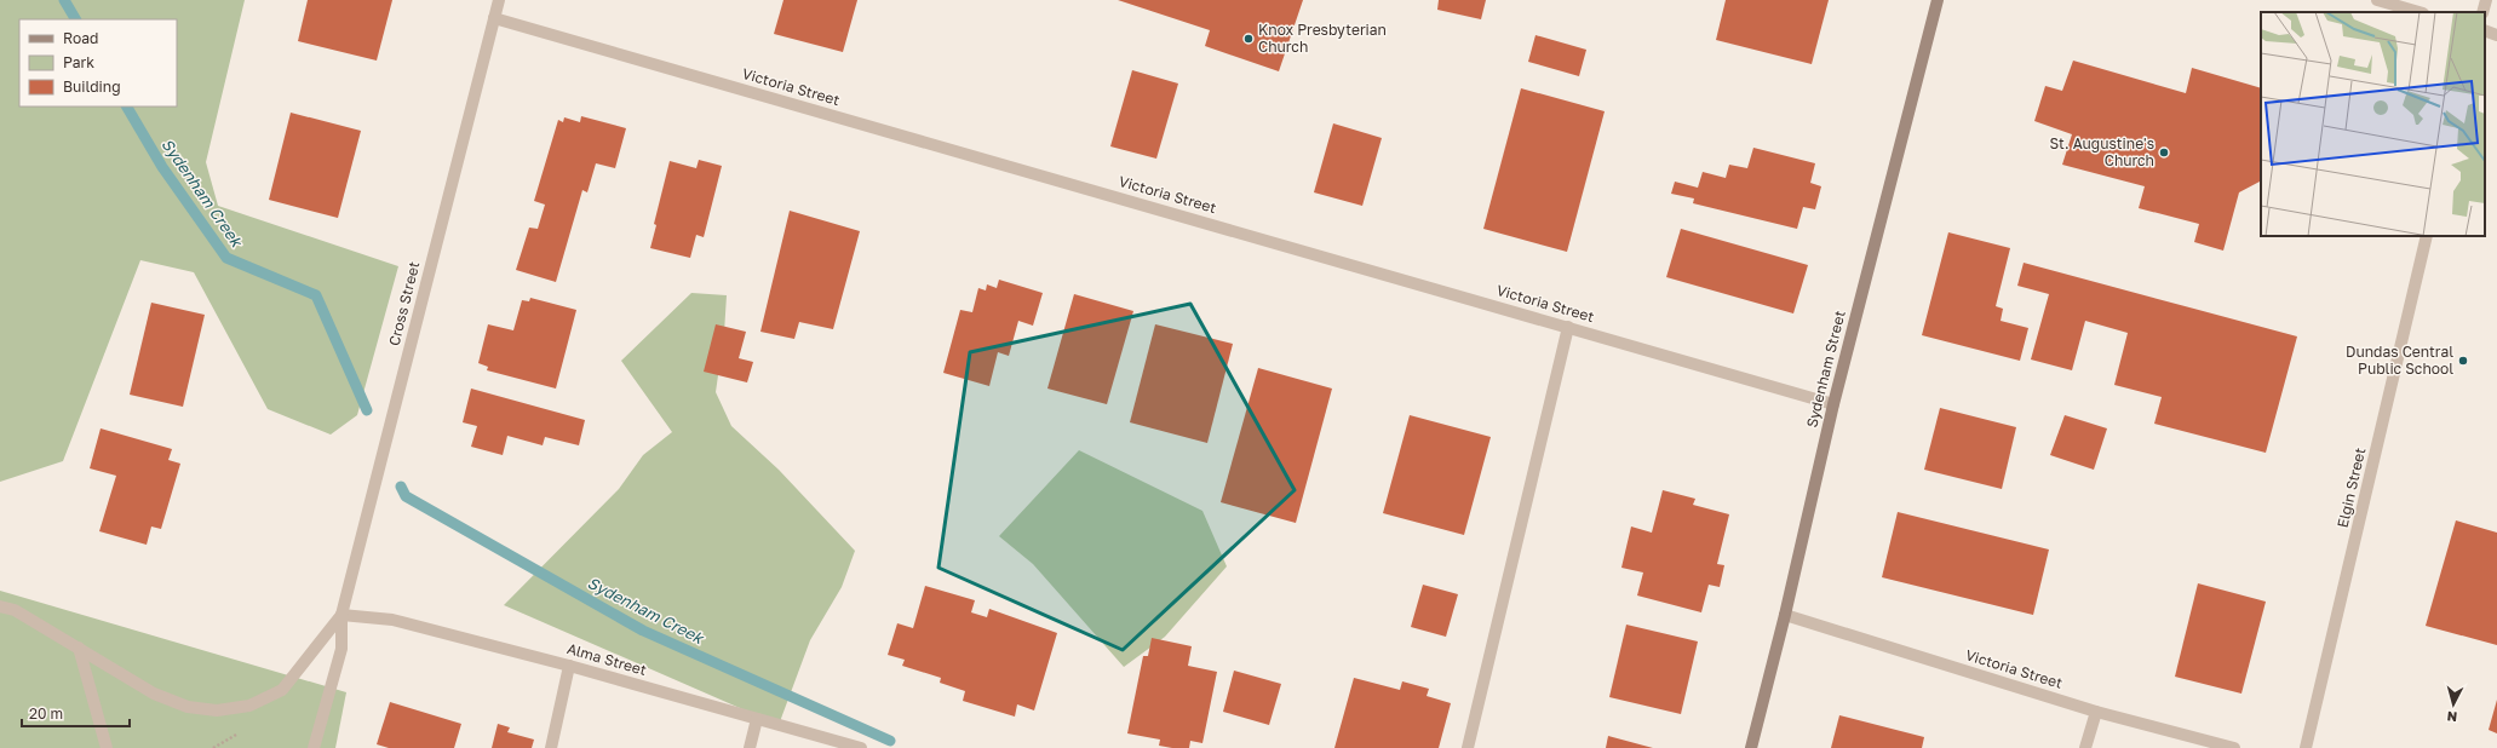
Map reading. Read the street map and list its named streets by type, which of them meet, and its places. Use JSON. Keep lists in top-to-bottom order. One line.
{"streets":{"main road":["Sydenham Street"],"street":["Victoria Street","Cross Street","Elgin Street","Alma Street"]},"crossings":[["Victoria Street","Cross Street"],["Victoria Street","Sydenham Street"],["Cross Street","Alma Street"]],"water":["Sydenham Creek"],"places":["Knox Presbyterian Church","St. Augustine's Church","Dundas Central Public School"],"legend":["Road","Park","Building"],"scale_bar":"20 m","north":"bottom"}
